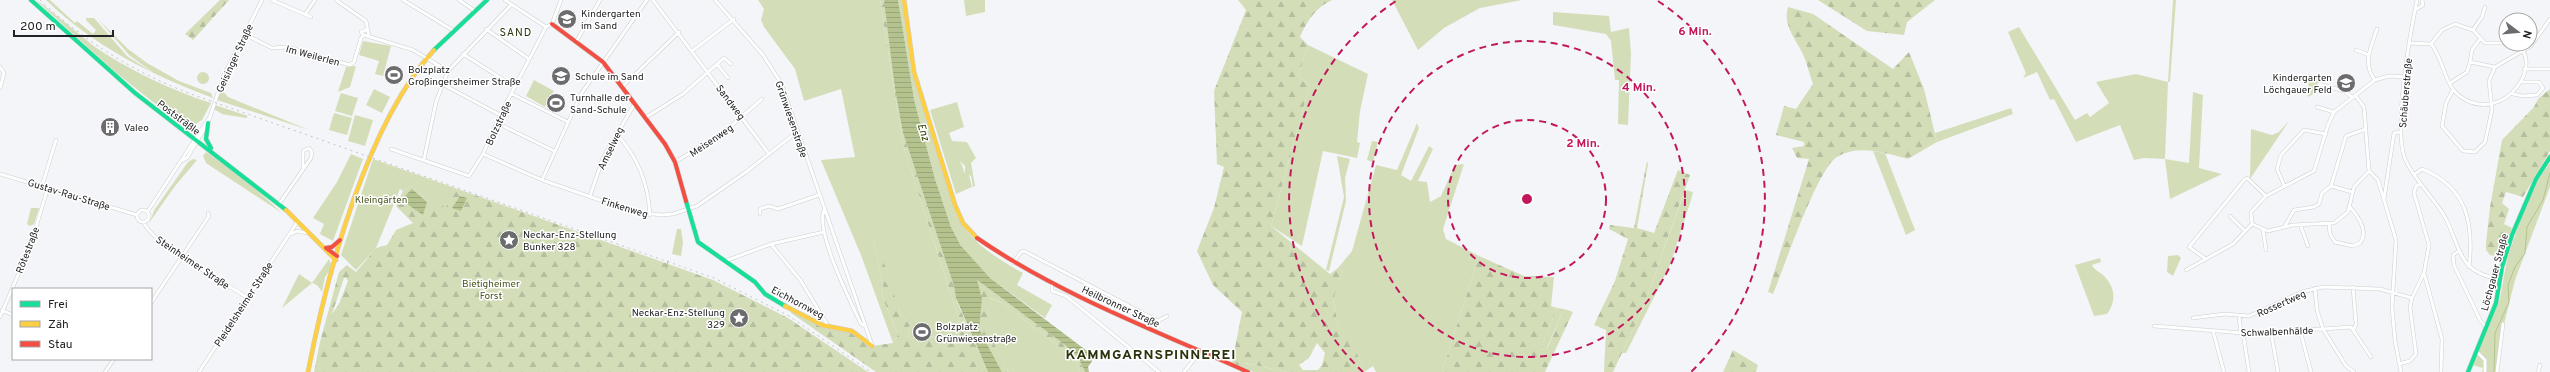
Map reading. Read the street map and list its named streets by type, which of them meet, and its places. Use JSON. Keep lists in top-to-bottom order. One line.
{"streets":{"main road":["Poststräßle","Löchgauer Straße","Eichhornweg","Heilbronner Straße"],"street":["Im Weilerlen","Geisinger Straße","Schäuberstraße","Sandweg","Grünwiesenstraße","Bolzstraße","Meisenweg","Amselweg","Gustav-Rau-Straße","Finkenweg","Rötestraße","Steinheimer Straße","Rossertweg","Pleidelsheimer Straße","Schwalbenhälde"]},"crossings":[["Im Weilerlen","Geisinger Straße"],["Geisinger Straße","Poststräßle"],["Schäuberstraße","Löchgauer Straße"],["Sandweg","Meisenweg"],["Sandweg","Finkenweg"],["Poststräßle","Pleidelsheimer Straße"],["Grünwiesenstraße","Finkenweg"],["Grünwiesenstraße","Eichhornweg"],["Bolzstraße","Finkenweg"],["Amselweg","Finkenweg"],["Gustav-Rau-Straße","Rötestraße"],["Gustav-Rau-Straße","Steinheimer Straße"],["Finkenweg","Eichhornweg"],["Steinheimer Straße","Pleidelsheimer Straße"]],"districts":["SAND","KAMMGARNSPINNEREI"],"water":["Enz"],"parks":["Kleingärten","Bietigheimer Forst"],"places":{"school or university":["Kindergarten im Sand","Schule im Sand","Kindergarten Löchgauer Feld"],"sports":["Bolzplatz Großingersheimer Straße","Turnhalle der Sand-Schule","Bolzplatz Grünwiesenstraße"],"building":["Valeo"],"place":["Neckar-Enz-Stellung Bunker 328","Neckar-Enz-Stellung 329"]},"legend":["Frei","Zäh","Stau"],"scale_bar":"200 m","north":"right","rings":["6 Min.","4 Min.","2 Min."]}
